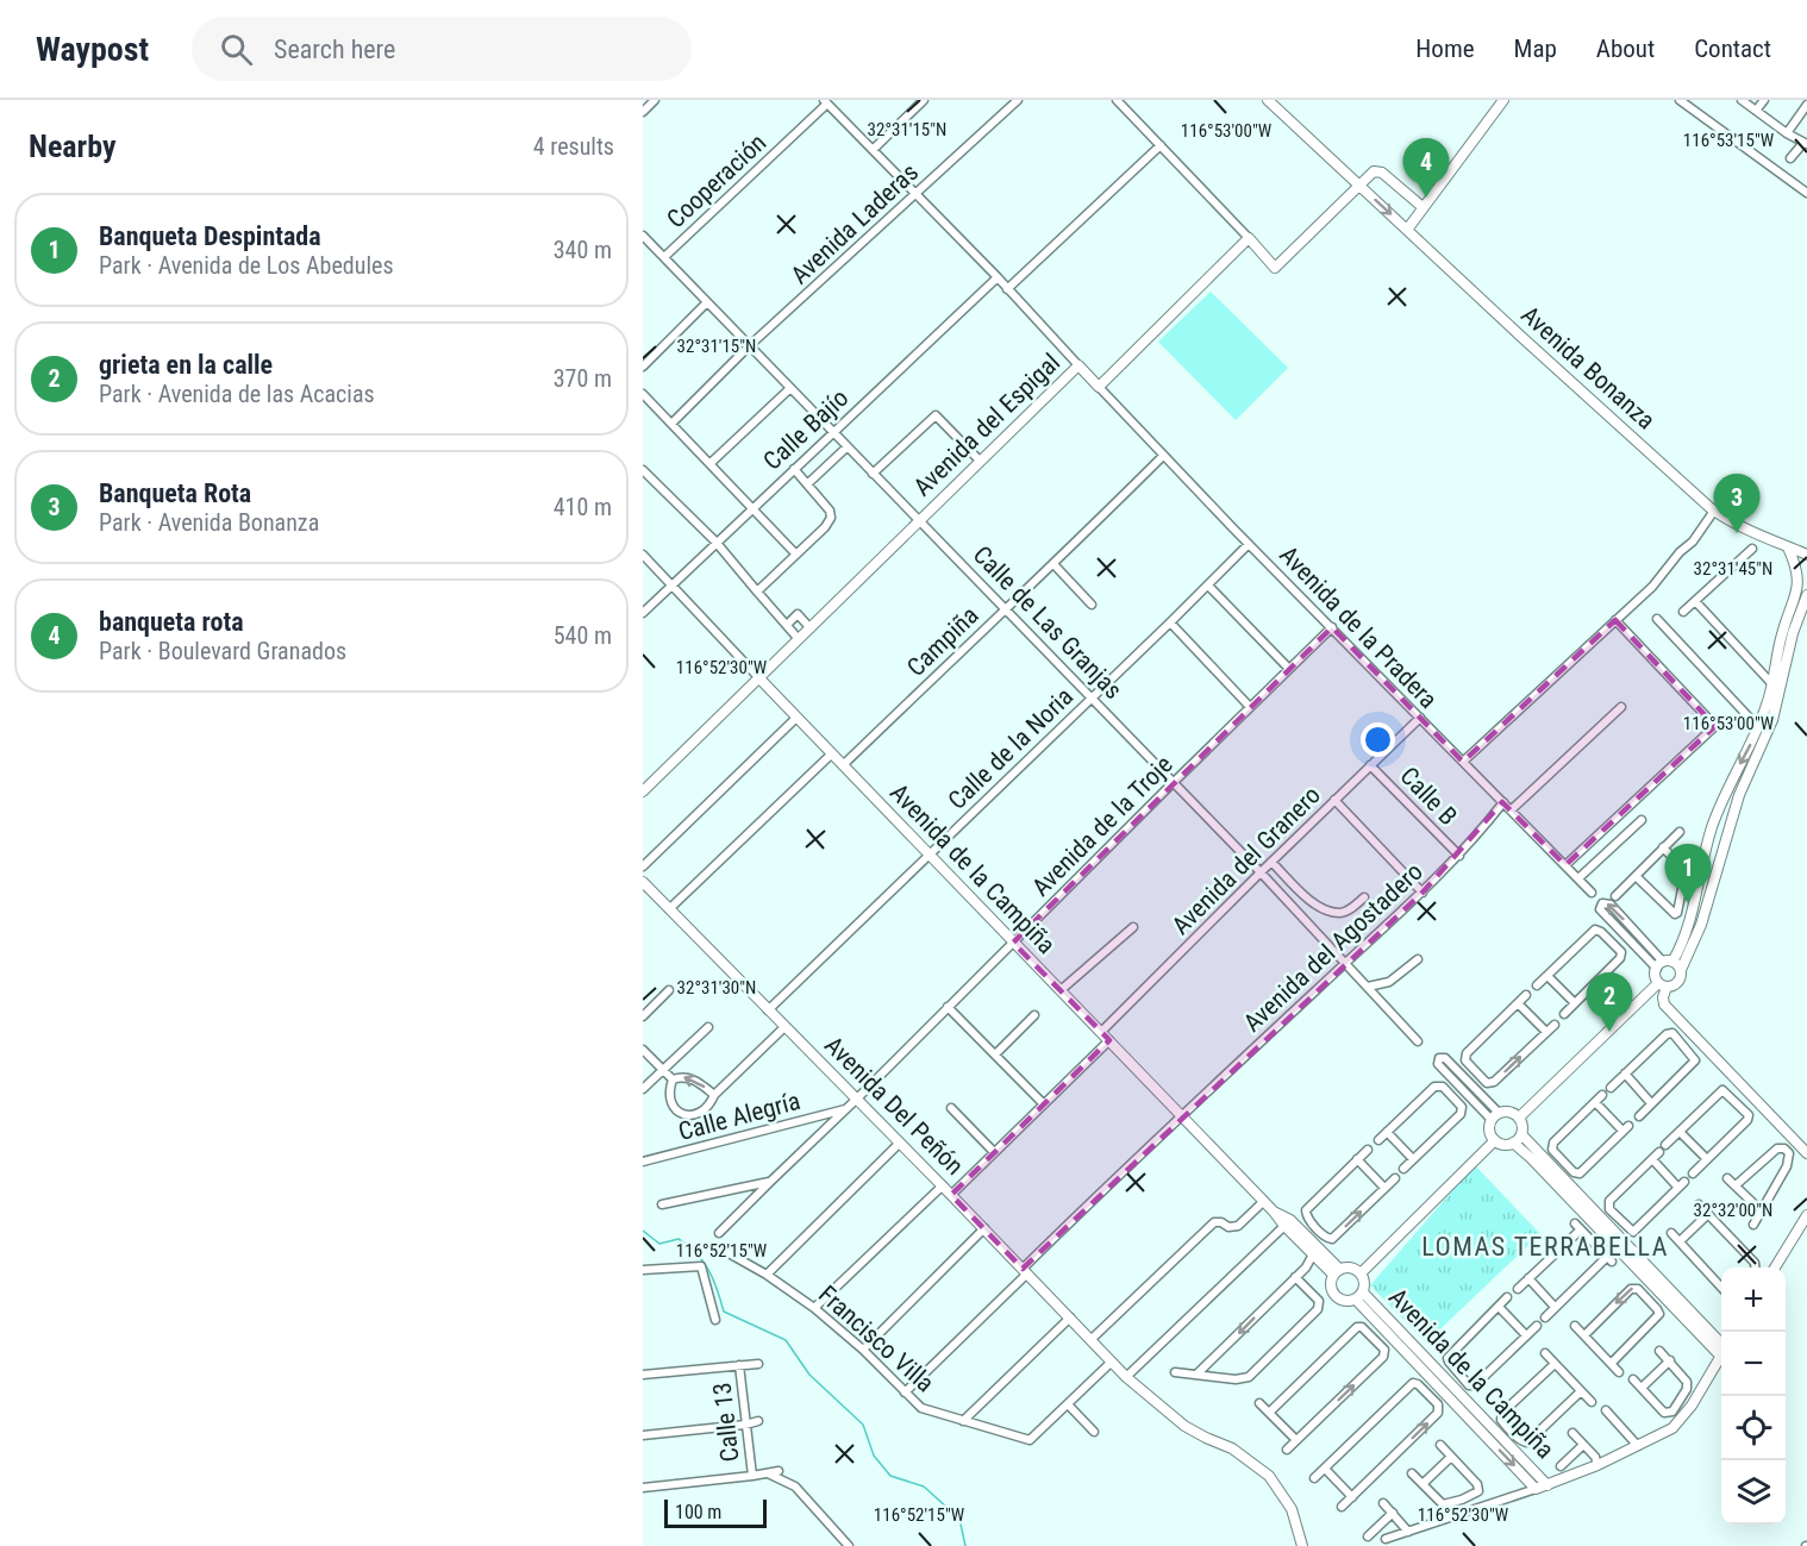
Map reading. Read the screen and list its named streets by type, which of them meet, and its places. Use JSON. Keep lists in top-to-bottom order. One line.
{"streets":{"street":["Cooperación","Avenida Laderas","Avenida Bonanza","Avenida del Espigal","Calle Bajío","Calle de Las Granjas","Avenida de la Pradera","Campiña","Calle de la Noria","Calle B","Avenida de la Troje","Avenida del Granero","Avenida de la Campiña","Avenida del Agostadero","Avenida Del Peñón","Calle Alegría","Francisco Villa","Calle 13"]},"crossings":[["Cooperación","Calle de Las Granjas"],["Avenida Laderas","Calle de Las Granjas"],["Avenida del Espigal","Calle de Las Granjas"],["Avenida del Espigal","Avenida de la Pradera"],["Avenida del Espigal","Avenida de la Campiña"],["Calle Bajío","Calle de Las Granjas"],["Calle Bajío","Avenida de la Campiña"],["Calle de Las Granjas","Campiña"],["Calle de Las Granjas","Calle de la Noria"],["Calle de Las Granjas","Avenida de la Troje"],["Calle de Las Granjas","Avenida del Granero"],["Calle de Las Granjas","Avenida del Agostadero"],["Avenida de la Pradera","Campiña"],["Avenida de la Pradera","Calle de la Noria"],["Avenida de la Pradera","Avenida de la Troje"],["Avenida de la Pradera","Avenida del Granero"],["Avenida de la Pradera","Avenida del Agostadero"],["Campiña","Avenida de la Campiña"],["Calle de la Noria","Avenida de la Campiña"],["Calle de la Noria","Avenida Del Peñón"],["Calle B","Avenida del Granero"],["Calle B","Avenida del Agostadero"],["Avenida de la Troje","Avenida de la Campiña"],["Avenida de la Troje","Avenida Del Peñón"],["Avenida de la Troje","Calle Alegría"],["Avenida del Granero","Avenida de la Campiña"],["Avenida de la Campiña","Avenida del Agostadero"],["Avenida Del Peñón","Calle Alegría"],["Avenida Del Peñón","Francisco Villa"]],"districts":["LOMAS TERRABELLA"],"scale_bar":"100 m","page":{"header":"Waypost","search":"Search here","nav":["Home","Map","About","Contact"],"heading":["Nearby","4 results"],"pins":["4","3","1","2"],"list":[{"mark":"1","name":"Banqueta Despintada","note":"Park · Avenida de Los Abedules","value":"340 m"},{"mark":"2","name":"grieta en la calle","note":"Park · Avenida de las Acacias","value":"370 m"},{"mark":"3","name":"Banqueta Rota","note":"Park · Avenida Bonanza","value":"410 m"},{"mark":"4","name":"banqueta rota","note":"Park · Boulevard Granados","value":"540 m"}],"map_buttons":["+","−"],"scale":"100 m"},"coordinates":["32°31'15\"N","116°53'00\"W","116°53'15\"W","32°31'45\"N","116°52'30\"W","32°31'30\"N","32°32'00\"N","116°52'15\"W"]}
